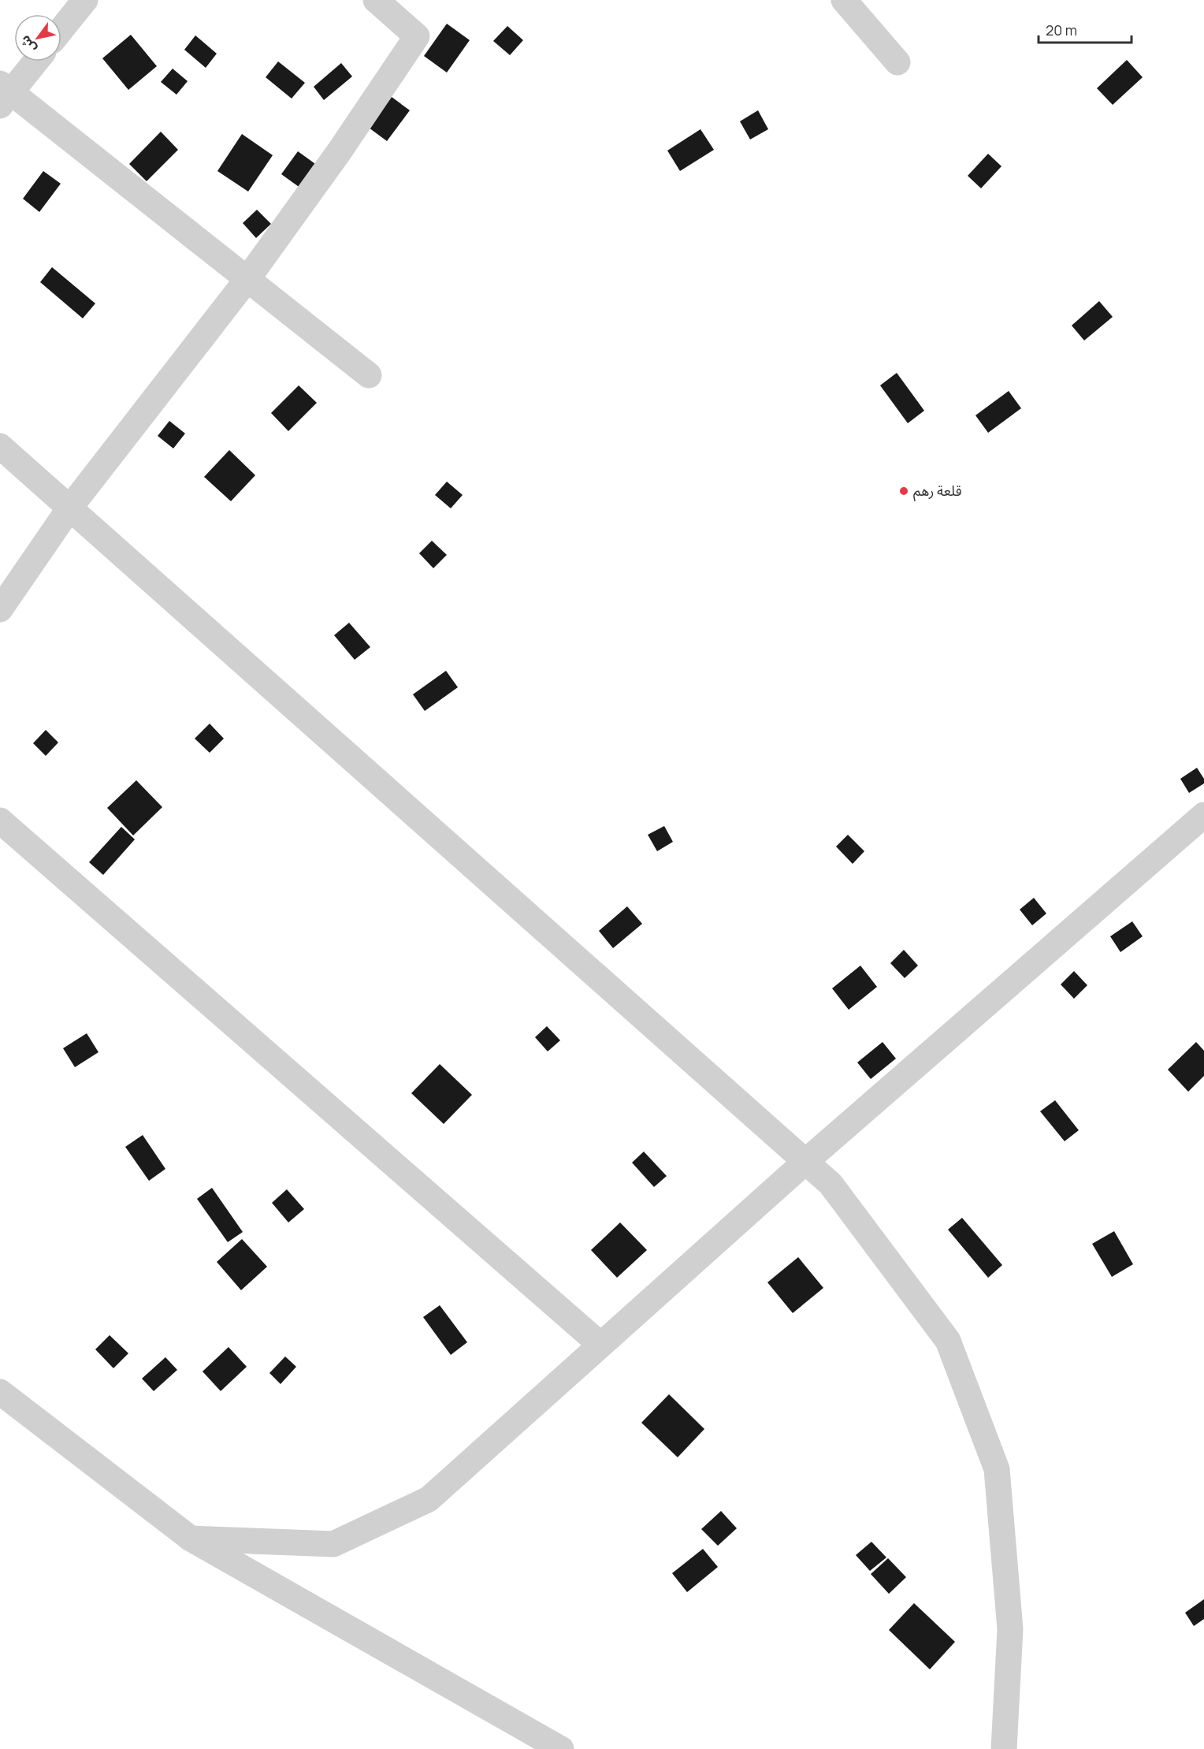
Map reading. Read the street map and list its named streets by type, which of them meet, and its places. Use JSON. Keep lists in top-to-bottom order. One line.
{"places":["قلعة رهم"],"scale_bar":"20 m","north":"bottom left"}
